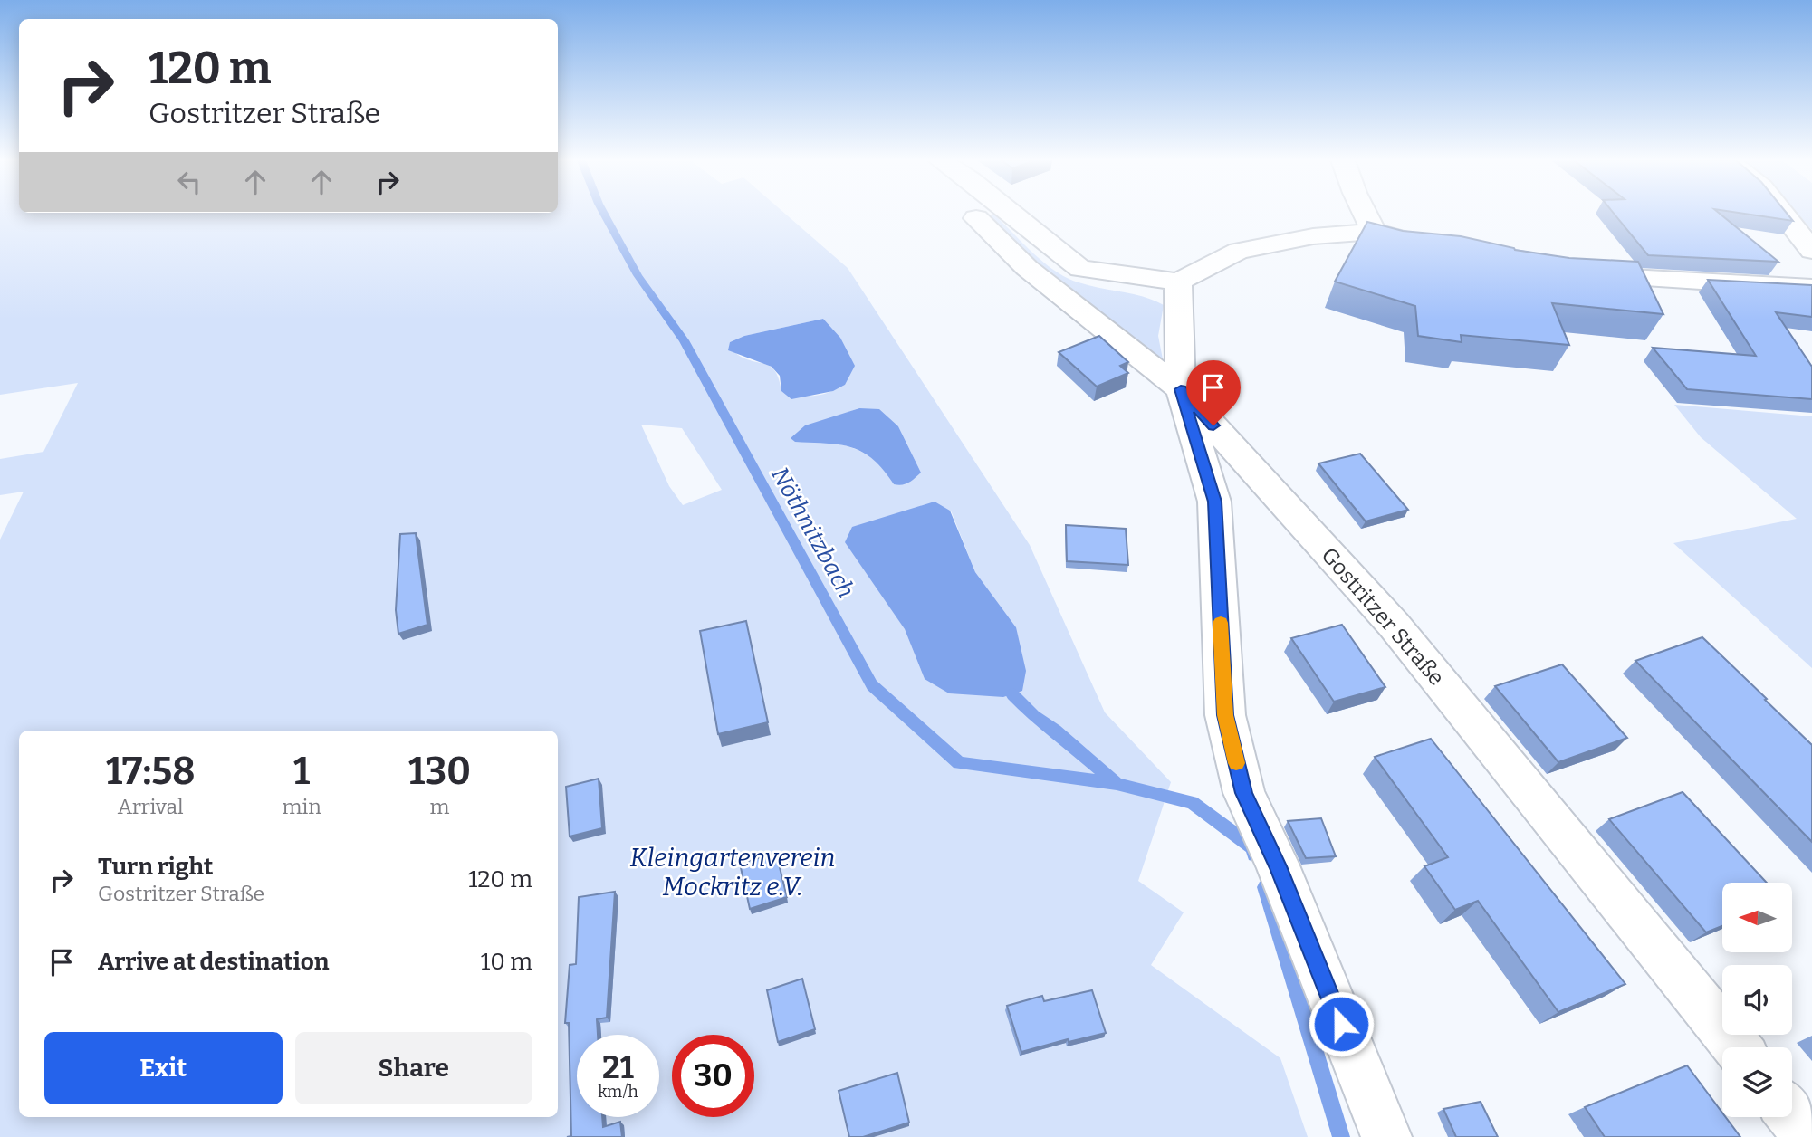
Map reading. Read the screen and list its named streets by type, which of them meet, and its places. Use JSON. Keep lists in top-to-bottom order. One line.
{"streets":{"street":["Gostritzer Straße"]},"water":["Nöthnitzbach"],"parks":["Kleingartenverein Mockritz e.V."],"north":"left","page":{"turn":["120 m","Gostritzer Straße"],"eta":["17:58","Arrival","1","min","130","m"],"list":[{"name":"Turn right","note":"Gostritzer Straße","value":"120 m"},{"name":"Arrive at destination","value":"10 m"}],"buttons":["Exit","Share"],"speed":"21 km/h","limit":"30"}}
